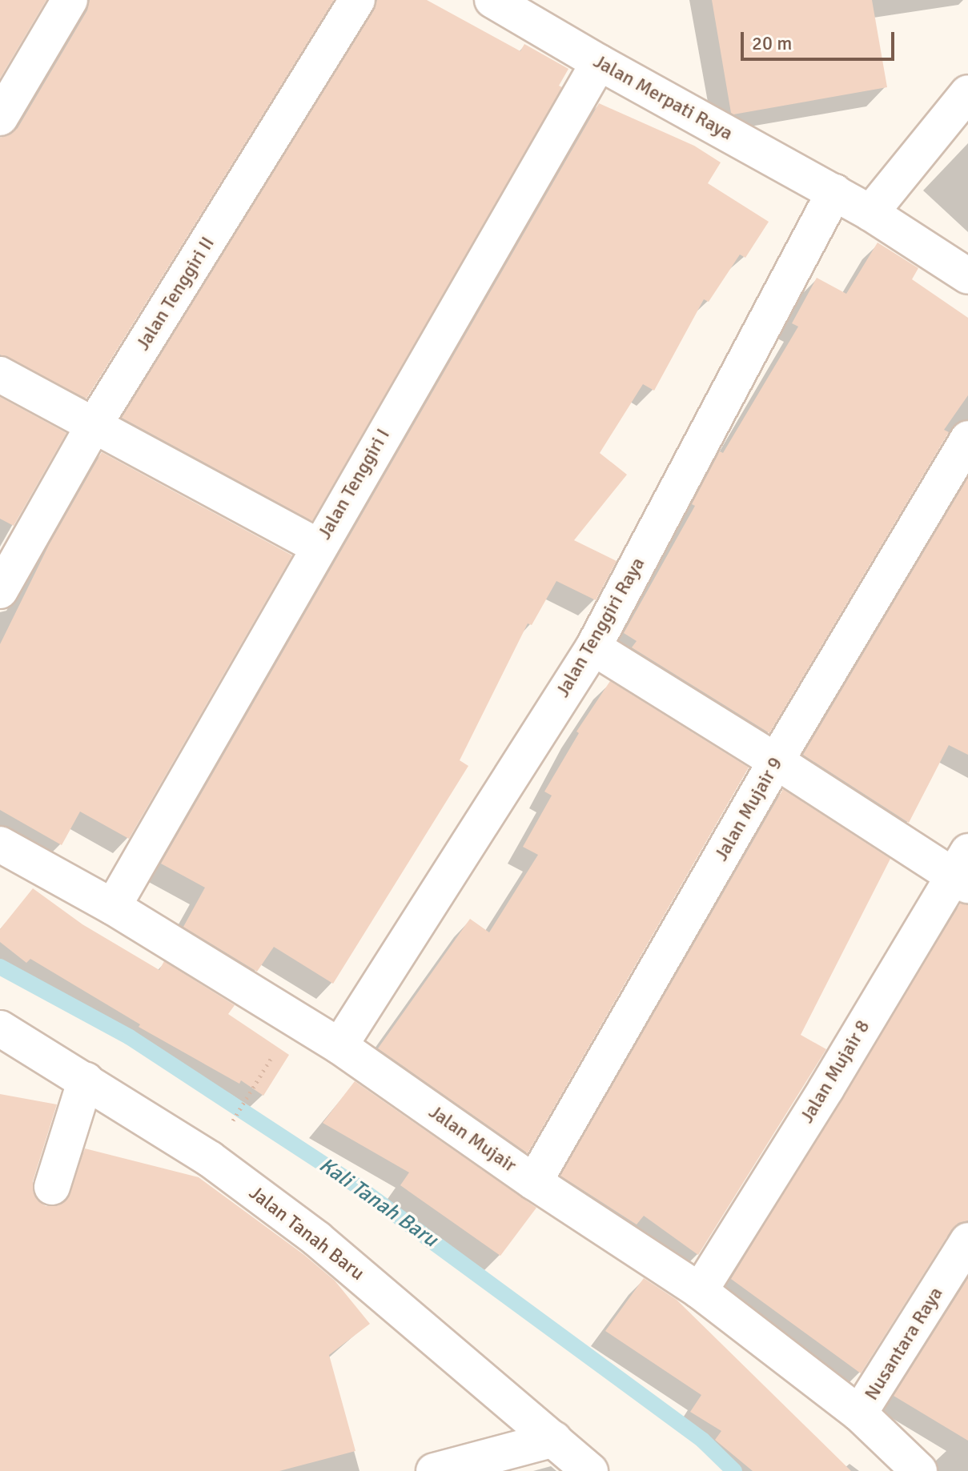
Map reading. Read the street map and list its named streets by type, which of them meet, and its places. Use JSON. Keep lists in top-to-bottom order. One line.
{"streets":{"street":["Jalan Merpati Raya","Jalan Tenggiri II","Jalan Tenggiri I","Jalan Tenggiri Raya","Jalan Mujair 9","Jalan Mujair 8","Jalan Mujair","Jalan Tanah Baru","Nusantara Raya"]},"crossings":[["Jalan Merpati Raya","Jalan Tenggiri I"],["Jalan Merpati Raya","Jalan Tenggiri Raya"],["Jalan Tenggiri I","Jalan Mujair"],["Jalan Tenggiri Raya","Jalan Mujair"],["Jalan Mujair 9","Jalan Mujair"],["Jalan Mujair 8","Jalan Mujair"],["Jalan Mujair","Nusantara Raya"]],"water":["Kali Tanah Baru"],"scale_bar":"20 m"}
